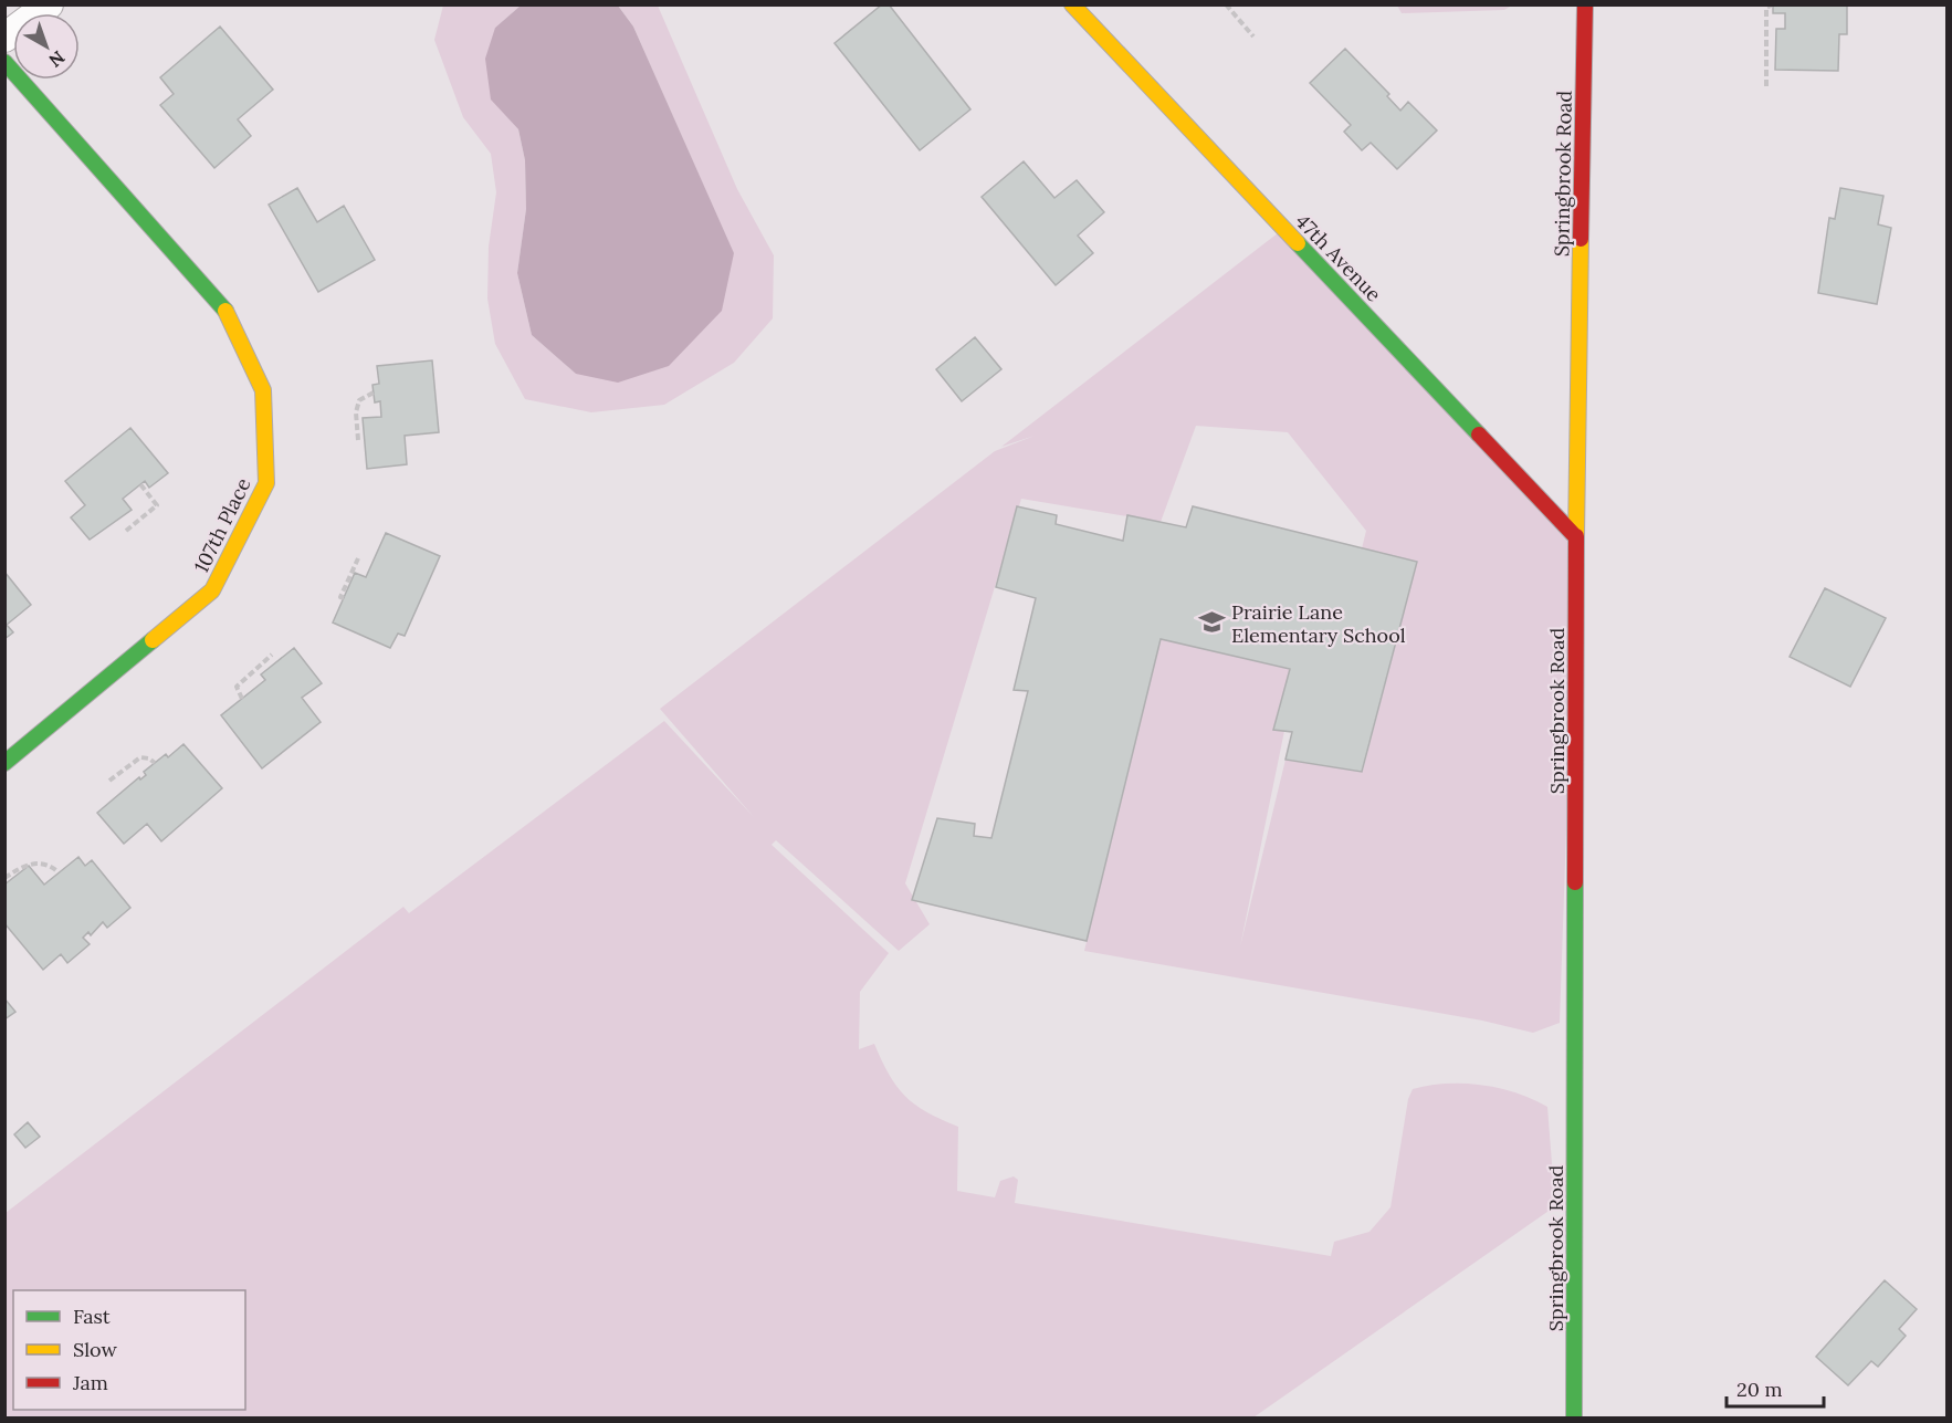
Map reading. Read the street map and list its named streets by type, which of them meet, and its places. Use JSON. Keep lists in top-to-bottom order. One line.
{"streets":{"street":["Springbrook Road","47th Avenue","107th Place"]},"crossings":[["Springbrook Road","47th Avenue"]],"places":{"school or university":["Prairie Lane Elementary School"]},"legend":["Fast","Slow","Jam"],"scale_bar":"20 m","north":"bottom right"}
